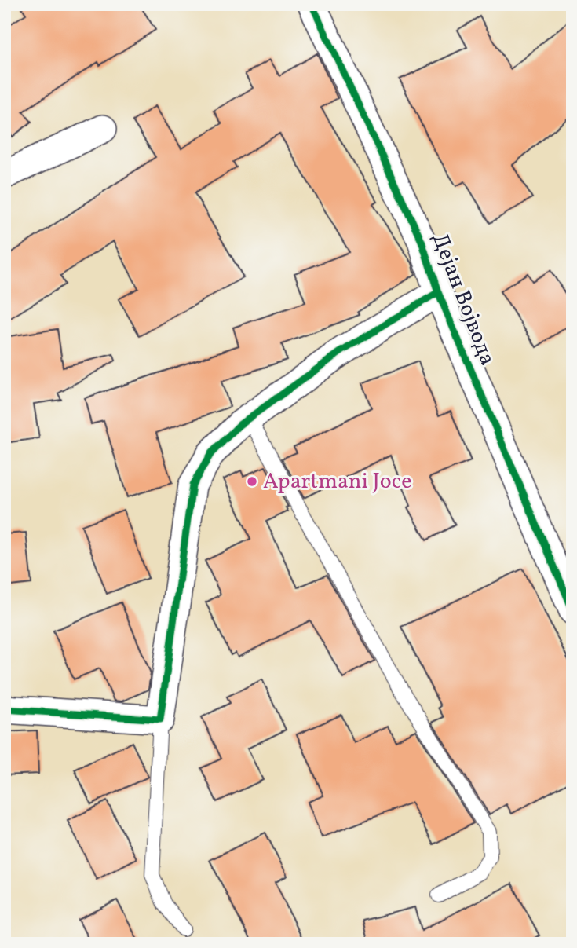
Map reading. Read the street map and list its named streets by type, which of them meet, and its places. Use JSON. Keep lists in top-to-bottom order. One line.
{"streets":{"street":["Дејан Војвода"]},"places":["Apartmani Joce"]}
